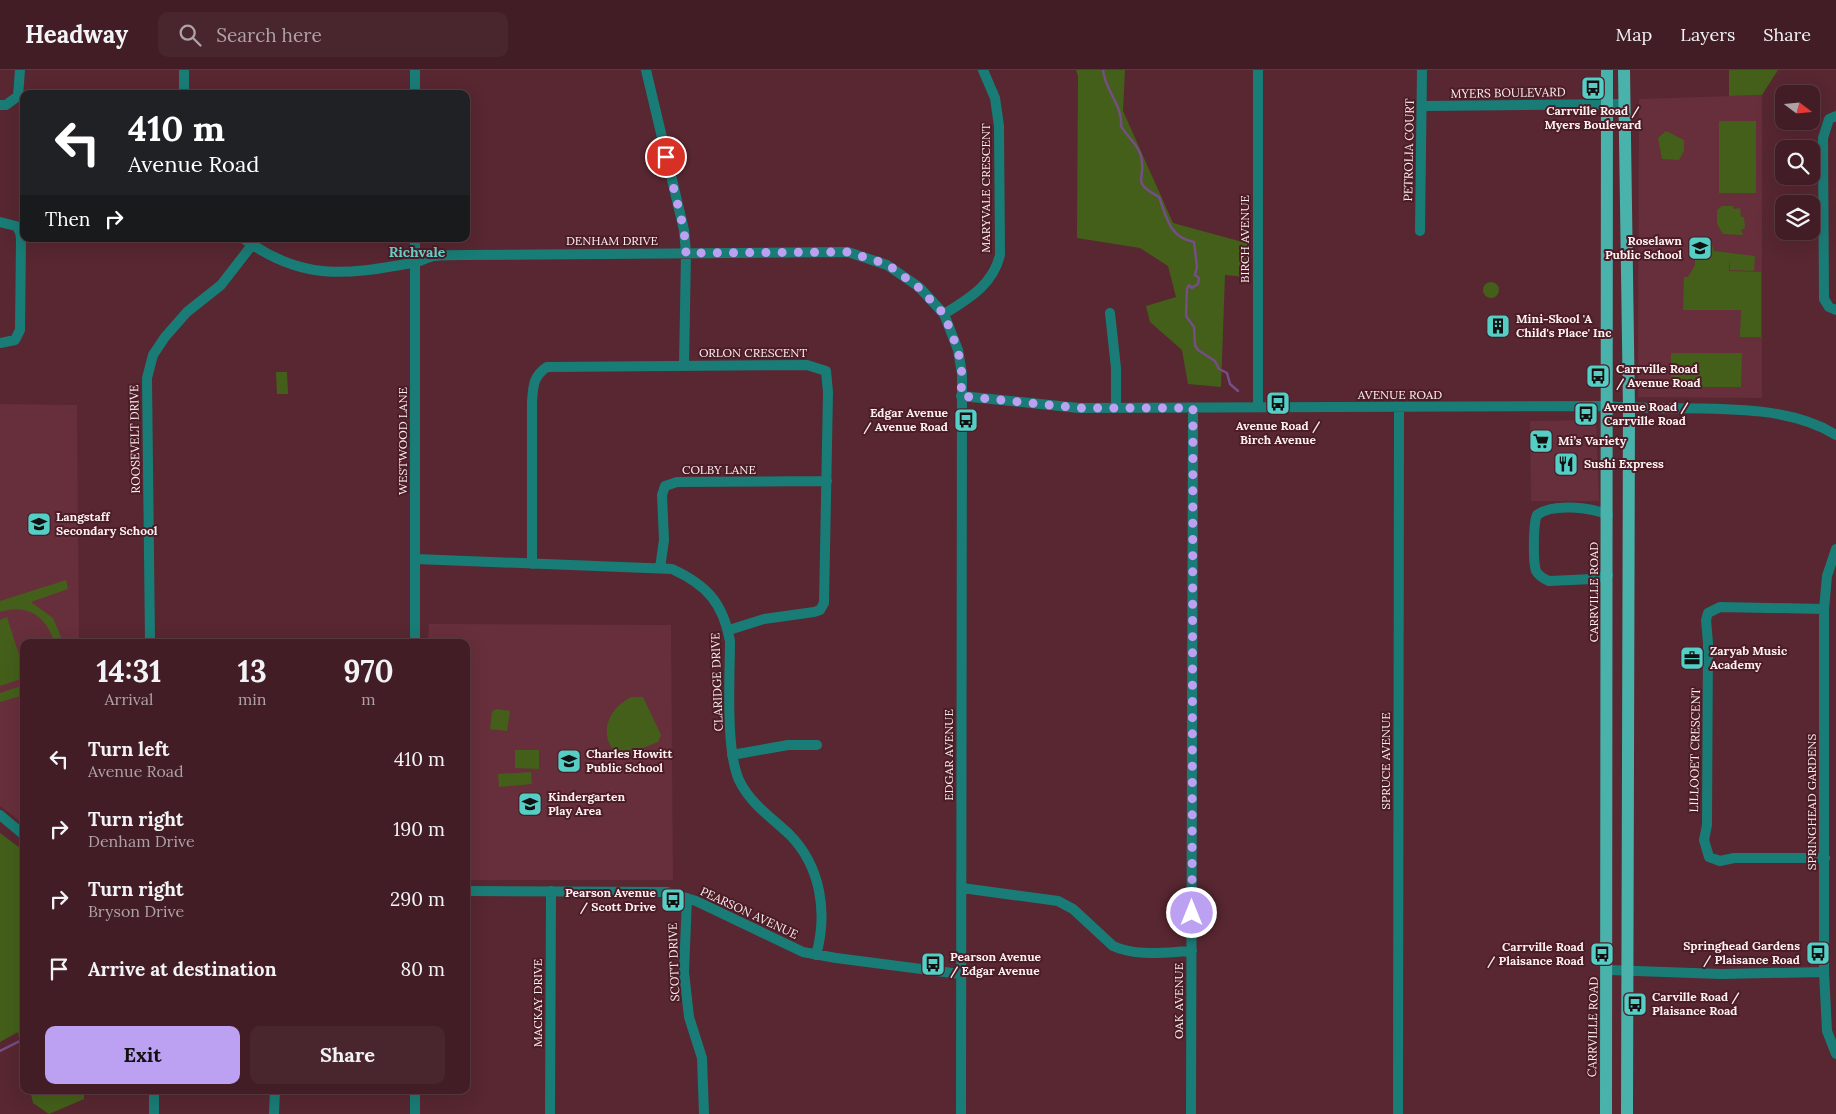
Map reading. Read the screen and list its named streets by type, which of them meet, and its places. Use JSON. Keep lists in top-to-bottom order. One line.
{"streets":{"main road":["CARRVILLE ROAD"],"street":["MYERS BOULEVARD","PETROLIA COURT","MARYVALE CRESCENT","BIRCH AVENUE","DENHAM DRIVE","ORLON CRESCENT","AVENUE ROAD","ROOSEVELT DRIVE","WESTWOOD LANE","COLBY LANE","CLARIDGE DRIVE","LILLOOET CRESCENT","EDGAR AVENUE","SPRUCE AVENUE","SPRINGHEAD GARDENS","PEARSON AVENUE","SCOTT DRIVE","OAK AVENUE","MACKAY DRIVE"]},"crossings":[["MYERS BOULEVARD","PETROLIA COURT"],["MYERS BOULEVARD","CARRVILLE ROAD"],["MARYVALE CRESCENT","DENHAM DRIVE"],["BIRCH AVENUE","AVENUE ROAD"],["DENHAM DRIVE","AVENUE ROAD"],["DENHAM DRIVE","ROOSEVELT DRIVE"],["DENHAM DRIVE","WESTWOOD LANE"],["DENHAM DRIVE","EDGAR AVENUE"],["ORLON CRESCENT","COLBY LANE"],["ORLON CRESCENT","CLARIDGE DRIVE"],["AVENUE ROAD","CARRVILLE ROAD"],["AVENUE ROAD","EDGAR AVENUE"],["AVENUE ROAD","SPRUCE AVENUE"],["AVENUE ROAD","OAK AVENUE"],["WESTWOOD LANE","CLARIDGE DRIVE"],["COLBY LANE","CLARIDGE DRIVE"],["CLARIDGE DRIVE","PEARSON AVENUE"],["LILLOOET CRESCENT","SPRINGHEAD GARDENS"],["EDGAR AVENUE","PEARSON AVENUE"],["PEARSON AVENUE","SCOTT DRIVE"],["PEARSON AVENUE","MACKAY DRIVE"]],"districts":["Richvale"],"places":{"bus stop":["Carrville Road / Myers Boulevard","Carrville Road / Avenue Road","Avenue Road / Birch Avenue","Avenue Road / Carrville Road","Edgar Avenue / Avenue Road","Pearson Avenue / Scott Drive","Springhead Gardens / Plaisance Road","Carrville Road / Plaisance Road","Pearson Avenue / Edgar Avenue","Carville Road / Plaisance Road"],"school or university":["Roselawn Public School","Langstaff Secondary School","Charles Howitt Public School","Kindergarten Play Area"],"building":["Mini-Skool 'A Child's Place' Inc"],"supermarket":["Mi’s Variety"],"restaurant":["Sushi Express"],"office":["Zaryab Music Academy"]},"north":"right","page":{"header":"Headway","search":"Search here","nav":["Map","Layers","Share"],"turn":["410 m","Avenue Road"],"then":"Then","eta":["14:31","Arrival","13","min","970","m"],"list":[{"name":"Turn left","note":"Avenue Road","value":"410 m"},{"name":"Turn right","note":"Denham Drive","value":"190 m"},{"name":"Turn right","note":"Bryson Drive","value":"290 m"},{"name":"Arrive at destination","value":"80 m"}],"buttons":["Exit","Share"]}}
